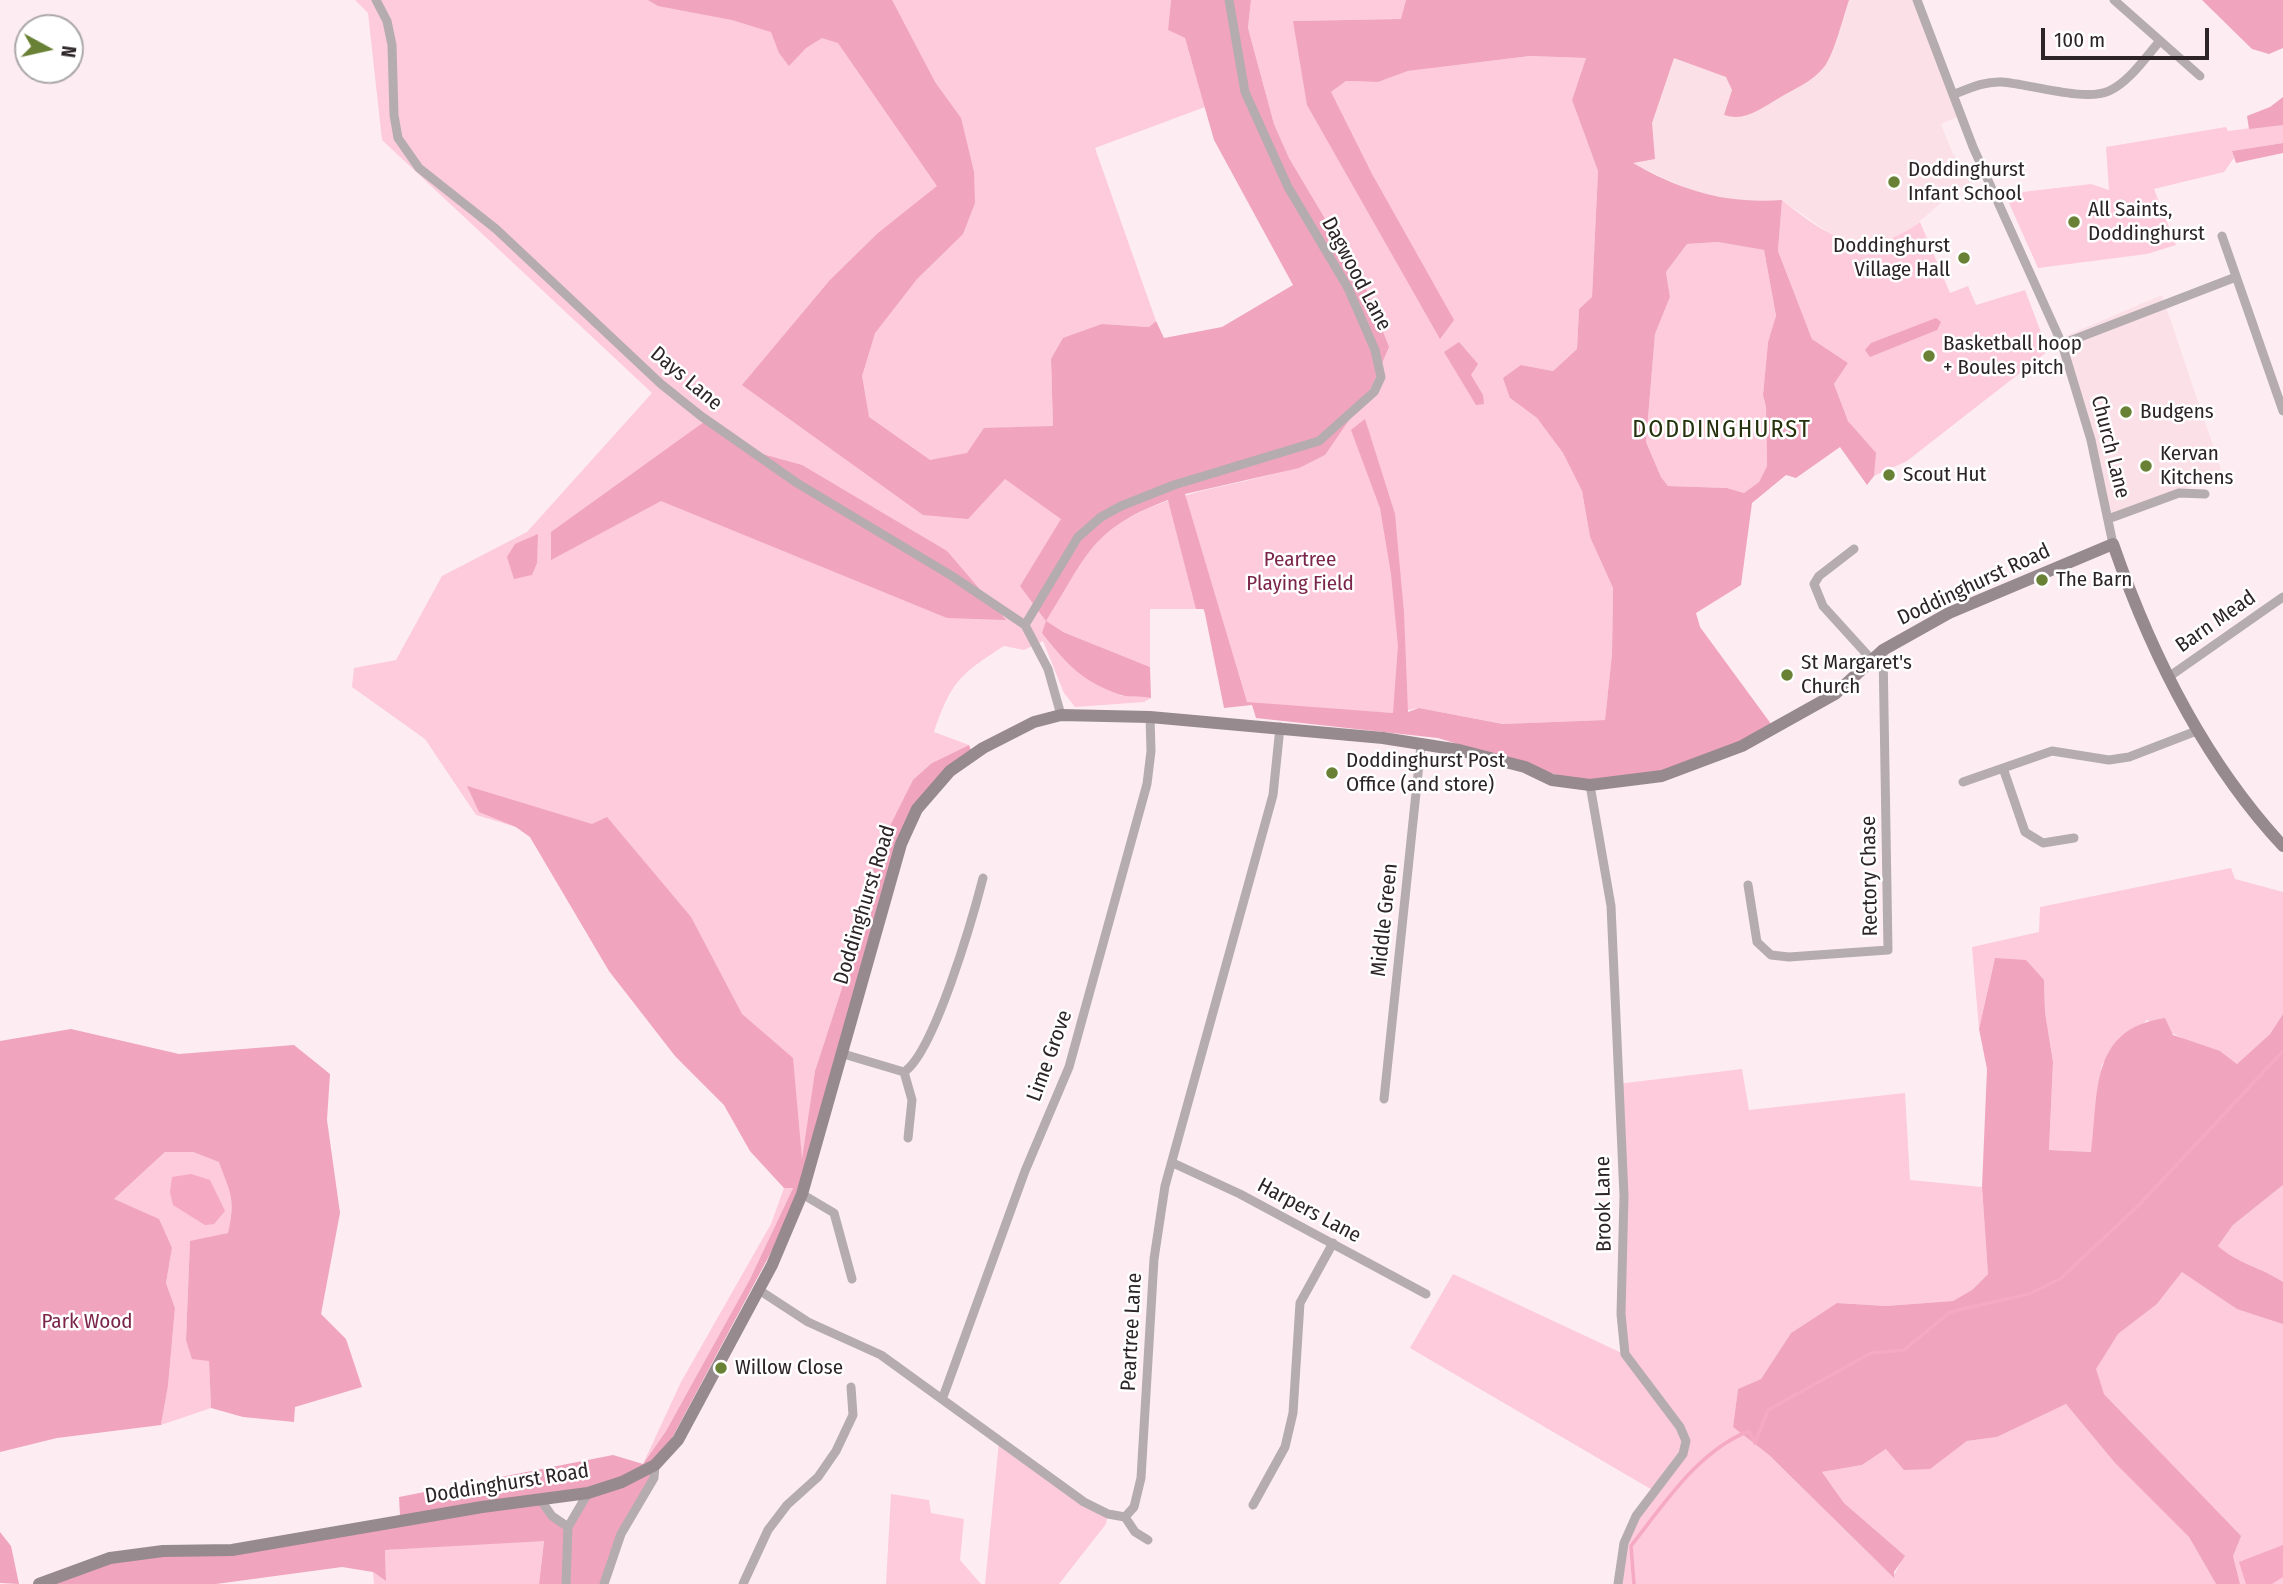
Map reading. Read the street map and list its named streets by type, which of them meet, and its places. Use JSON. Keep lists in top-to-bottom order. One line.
{"streets":{"street":["Dagwood Lane","Days Lane","Church Lane","Doddinghurst Road","Barn Mead","Rectory Chase","Middle Green","Lime Grove","Brook Lane","Harpers Lane","Peartree Lane"]},"crossings":[["Dagwood Lane","Days Lane"],["Days Lane","Doddinghurst Road"],["Church Lane","Doddinghurst Road"],["Church Lane","Barn Mead"],["Doddinghurst Road","Rectory Chase"],["Doddinghurst Road","Middle Green"],["Doddinghurst Road","Lime Grove"],["Doddinghurst Road","Brook Lane"],["Doddinghurst Road","Peartree Lane"],["Harpers Lane","Peartree Lane"]],"districts":["DODDINGHURST"],"parks":["Peartree Playing Field","Park Wood"],"places":["Doddinghurst Infant School","All Saints, Doddinghurst","Doddinghurst Village Hall","Basketball hoop + Boules pitch","Budgens","Kervan Kitchens","Scout Hut","The Barn","St Margaret's Church","Doddinghurst Post Office (and store)","Willow Close"],"scale_bar":"100 m","north":"right"}
